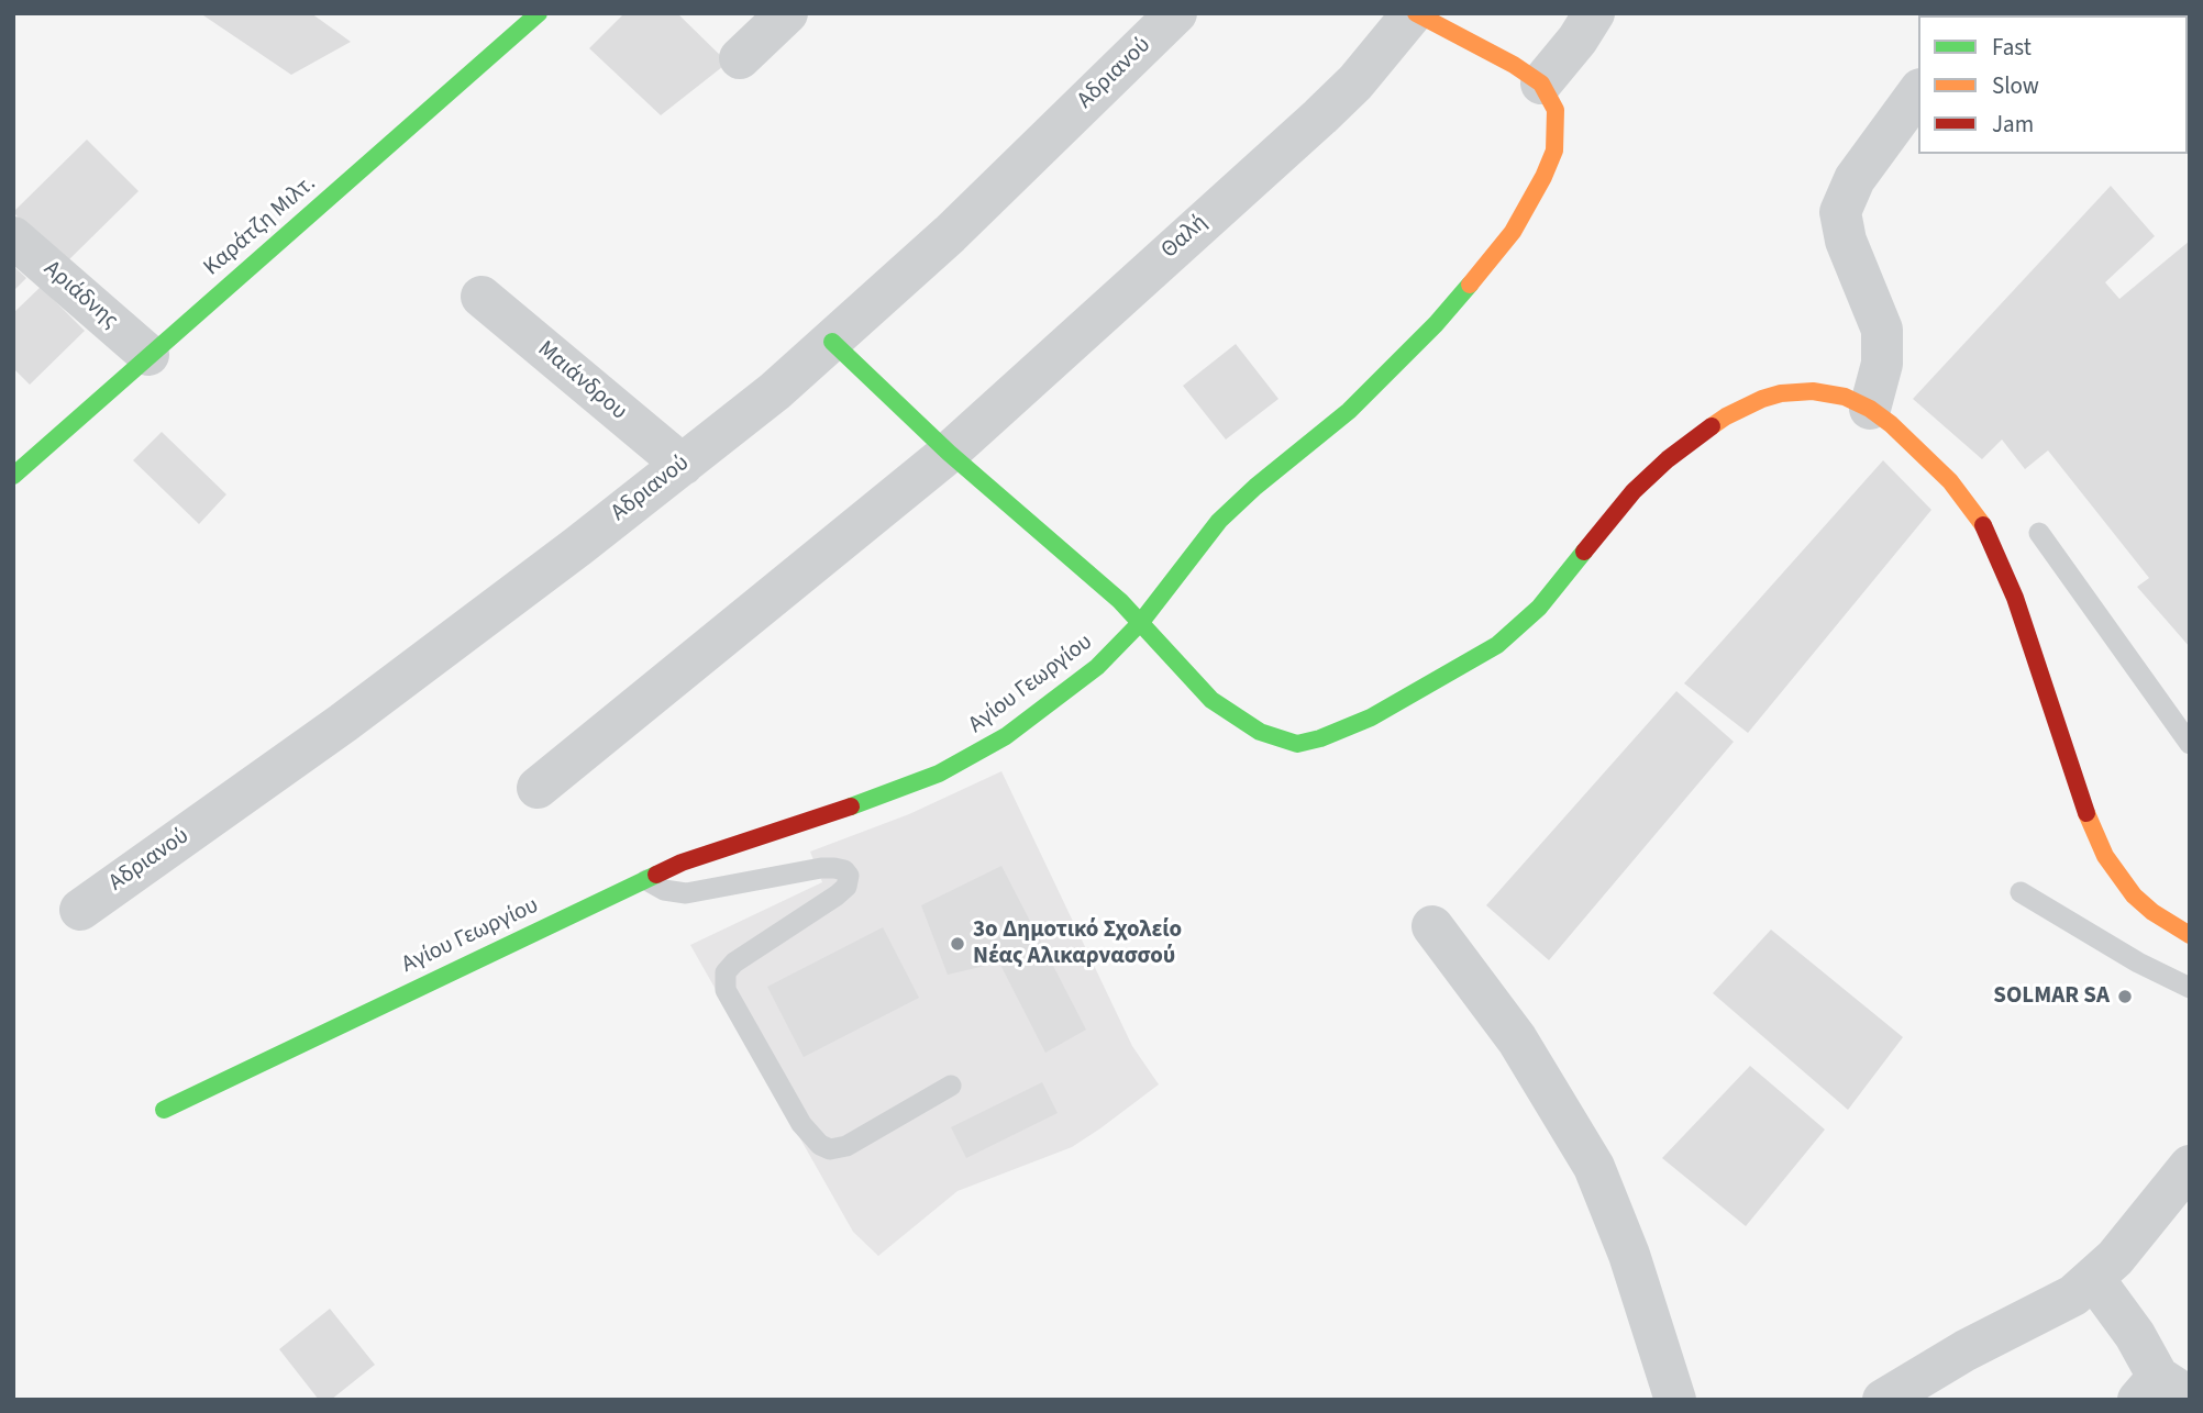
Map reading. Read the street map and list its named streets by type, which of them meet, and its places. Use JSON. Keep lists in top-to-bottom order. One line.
{"streets":{"street":["Αδριανού","Καράτζη Μιλτ.","Θαλή","Αριάδνης","Μαιάνδρου","Αγίου Γεωργίου"]},"crossings":[["Αδριανού","Μαιάνδρου"],["Καράτζη Μιλτ.","Αριάδνης"]],"places":["3ο Δημοτικό Σχολείο Νέας Αλικαρνασσού","SOLMAR SA"],"legend":["Fast","Slow","Jam"]}
